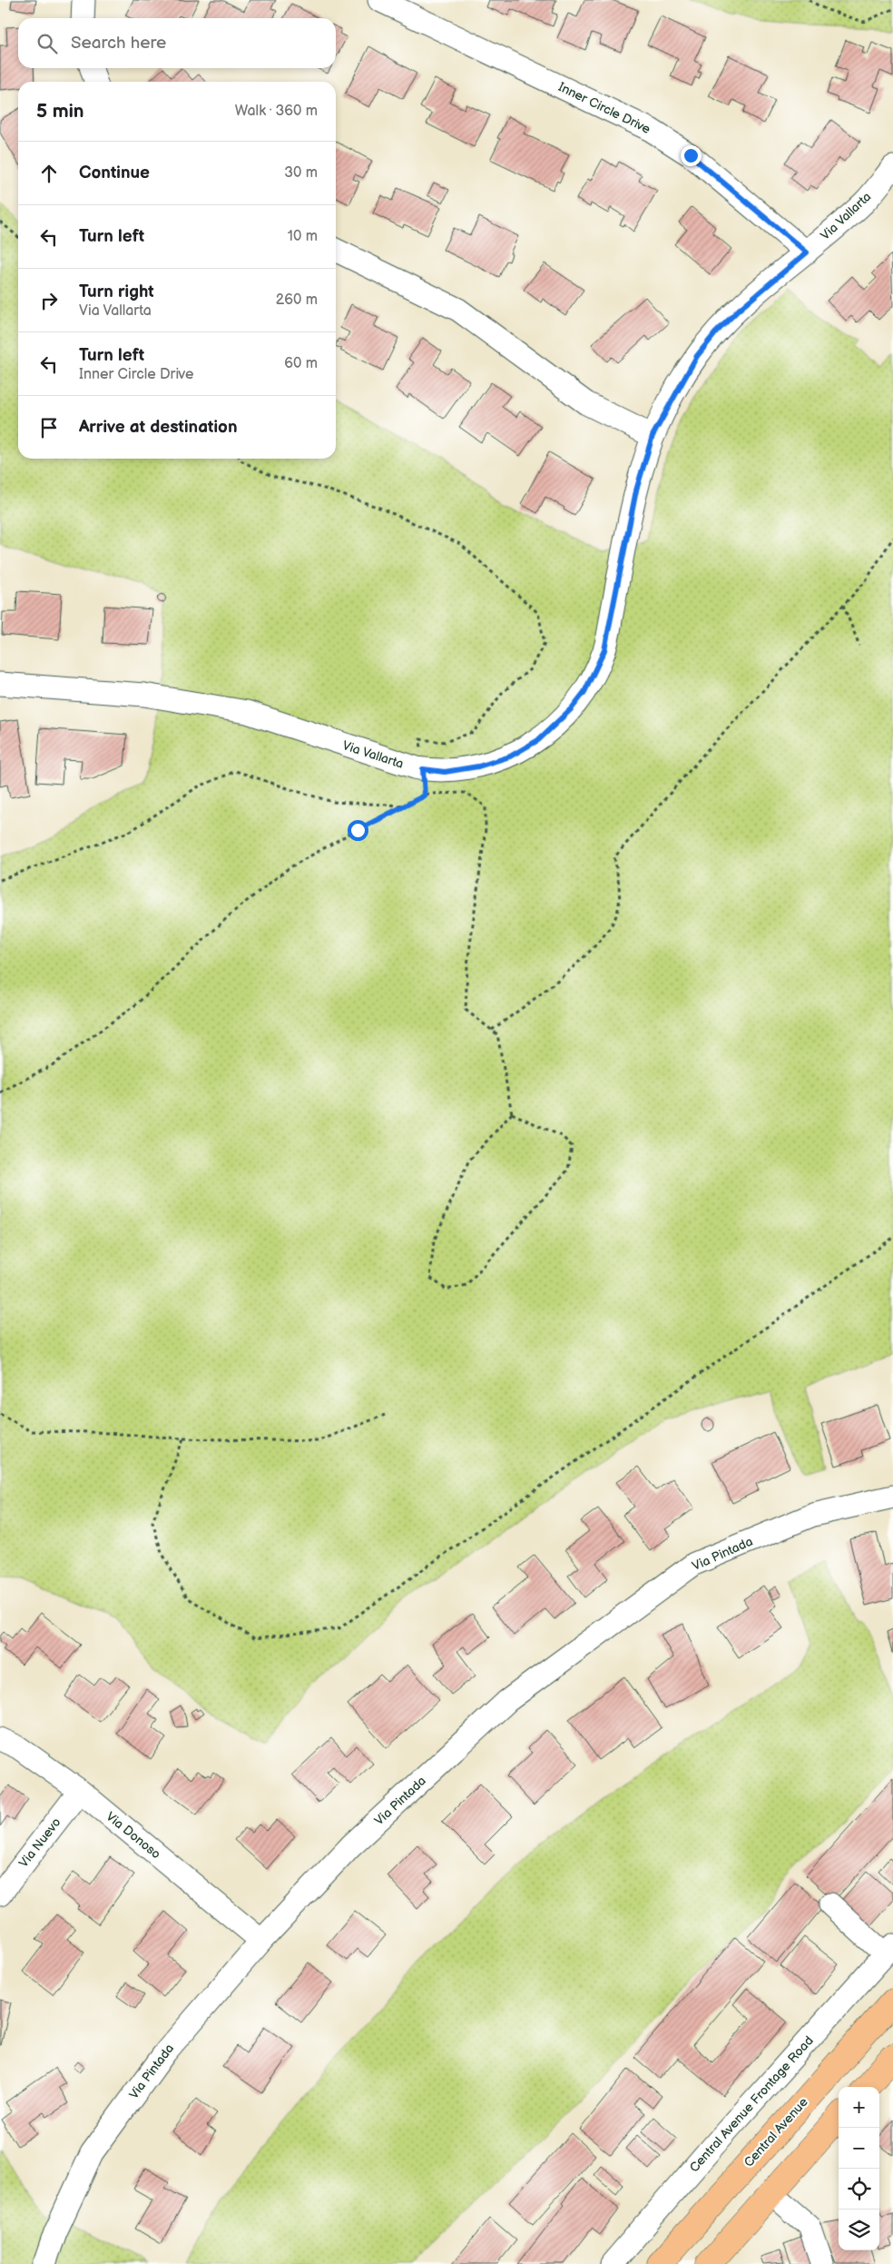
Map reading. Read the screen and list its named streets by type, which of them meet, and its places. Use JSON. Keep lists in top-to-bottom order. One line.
{"streets":{"main road":["Central Avenue"],"street":["Inner Circle Drive","Via Vallarta","Via Pintada","Via Donoso","Via Nuevo","Central Avenue Frontage Road"]},"crossings":[["Inner Circle Drive","Via Vallarta"],["Via Pintada","Via Donoso"],["Via Donoso","Via Nuevo"]],"page":{"search":"Search here","heading":["5 min","Walk · 360 m"],"list":[["Continue","30 m"],["Turn left","10 m"],["Turn right","Via Vallarta","260 m"],["Turn left","Inner Circle Drive","60 m"],"Arrive at destination"],"map_buttons":["+","−"]}}
